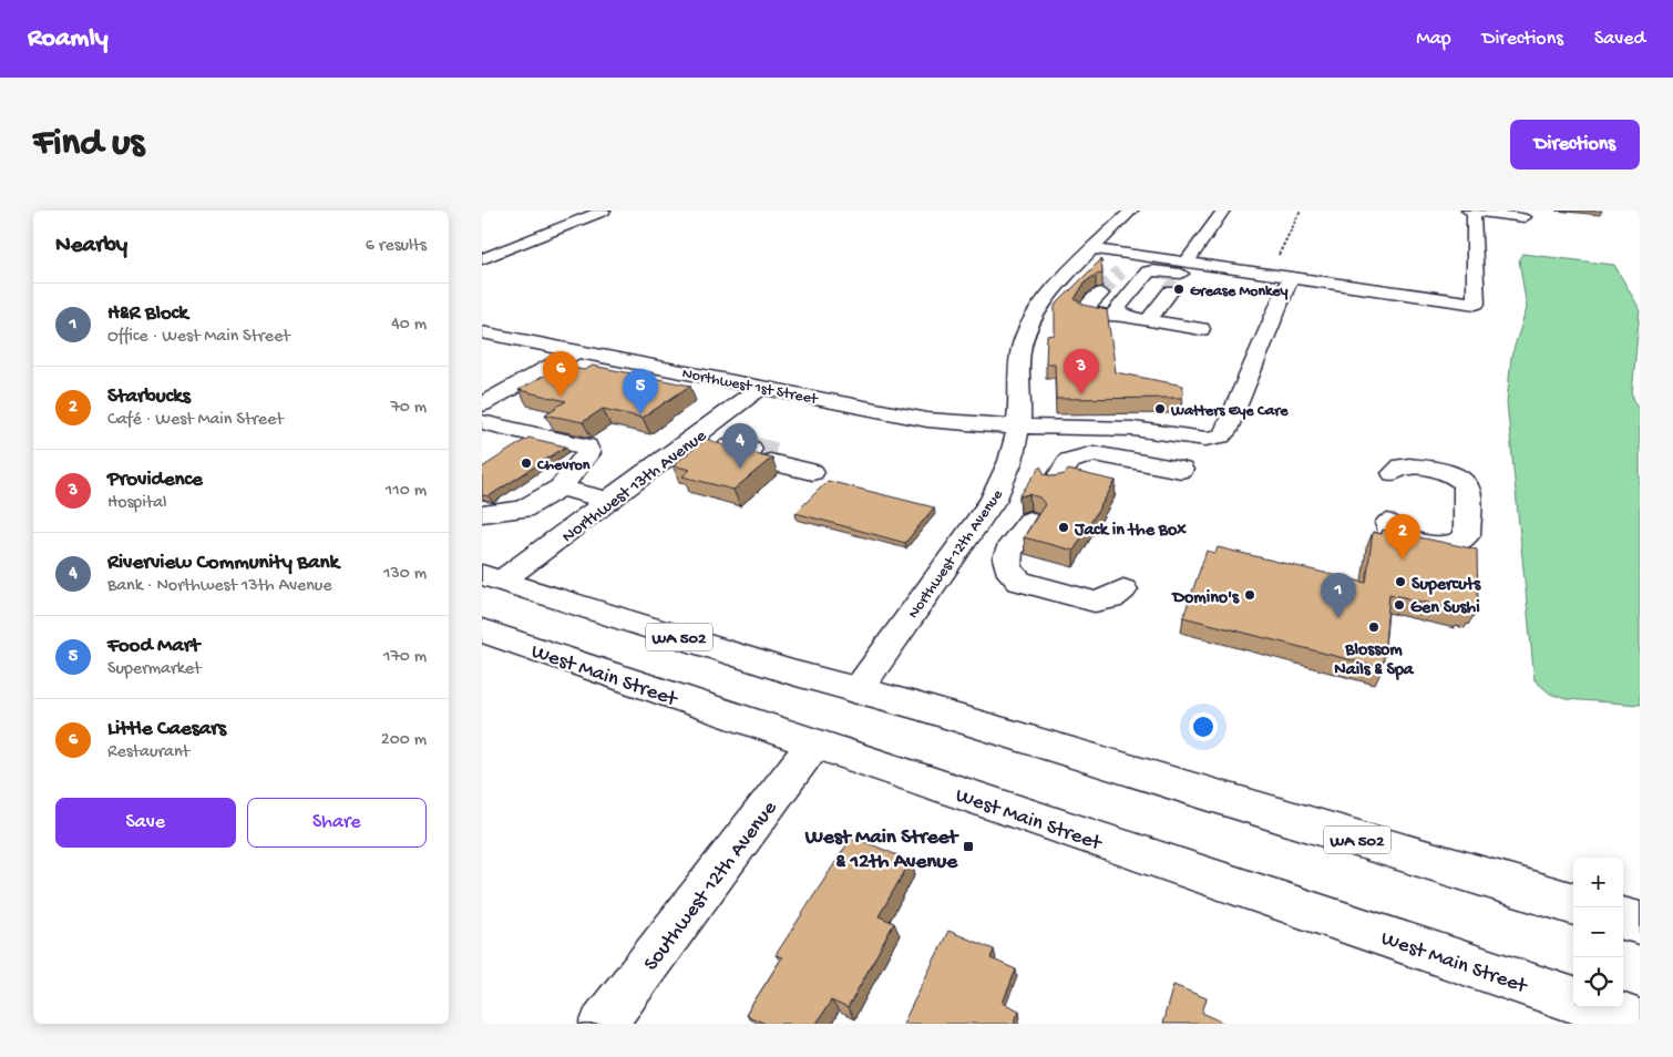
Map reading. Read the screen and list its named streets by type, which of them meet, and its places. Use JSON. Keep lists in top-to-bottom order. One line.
{"streets":{"main road":["Northwest 1st Street","Northwest 13th Avenue","Northwest 12th Avenue","WA 502","West Main Street","Southwest 12th Avenue"]},"crossings":[["Northwest 1st Street","Northwest 13th Avenue"],["Northwest 1st Street","Northwest 12th Avenue"],["Northwest 13th Avenue","WA 502"],["Northwest 12th Avenue","WA 502"],["West Main Street","Southwest 12th Avenue"]],"places":{"other":["Grease Monkey","Watters Eye Care","Chevron","Jack in the Box","Supercuts","Domino's","Gen Sushi","Blossom Nails & Spa"],"transit":["West Main Street & 12th Avenue"]},"page":{"header":"Roamly","nav":["Map","Directions","Saved"],"buttons":["Directions",["Save","Share"]],"title":"Find us","heading":["Nearby","6 results"],"list":[{"mark":"1","name":"H&R Block","note":"Office · West Main Street","value":"40 m"},{"mark":"2","name":"Starbucks","note":"Café · West Main Street","value":"70 m"},{"mark":"3","name":"Providence","note":"Hospital","value":"110 m"},{"mark":"4","name":"Riverview Community Bank","note":"Bank · Northwest 13th Avenue","value":"130 m"},{"mark":"5","name":"Food Mart","note":"Supermarket","value":"170 m"},{"mark":"6","name":"Little Caesars","note":"Restaurant","value":"200 m"}],"pins":["3","6","5","4","2","1"],"map_buttons":["+","−"]}}
